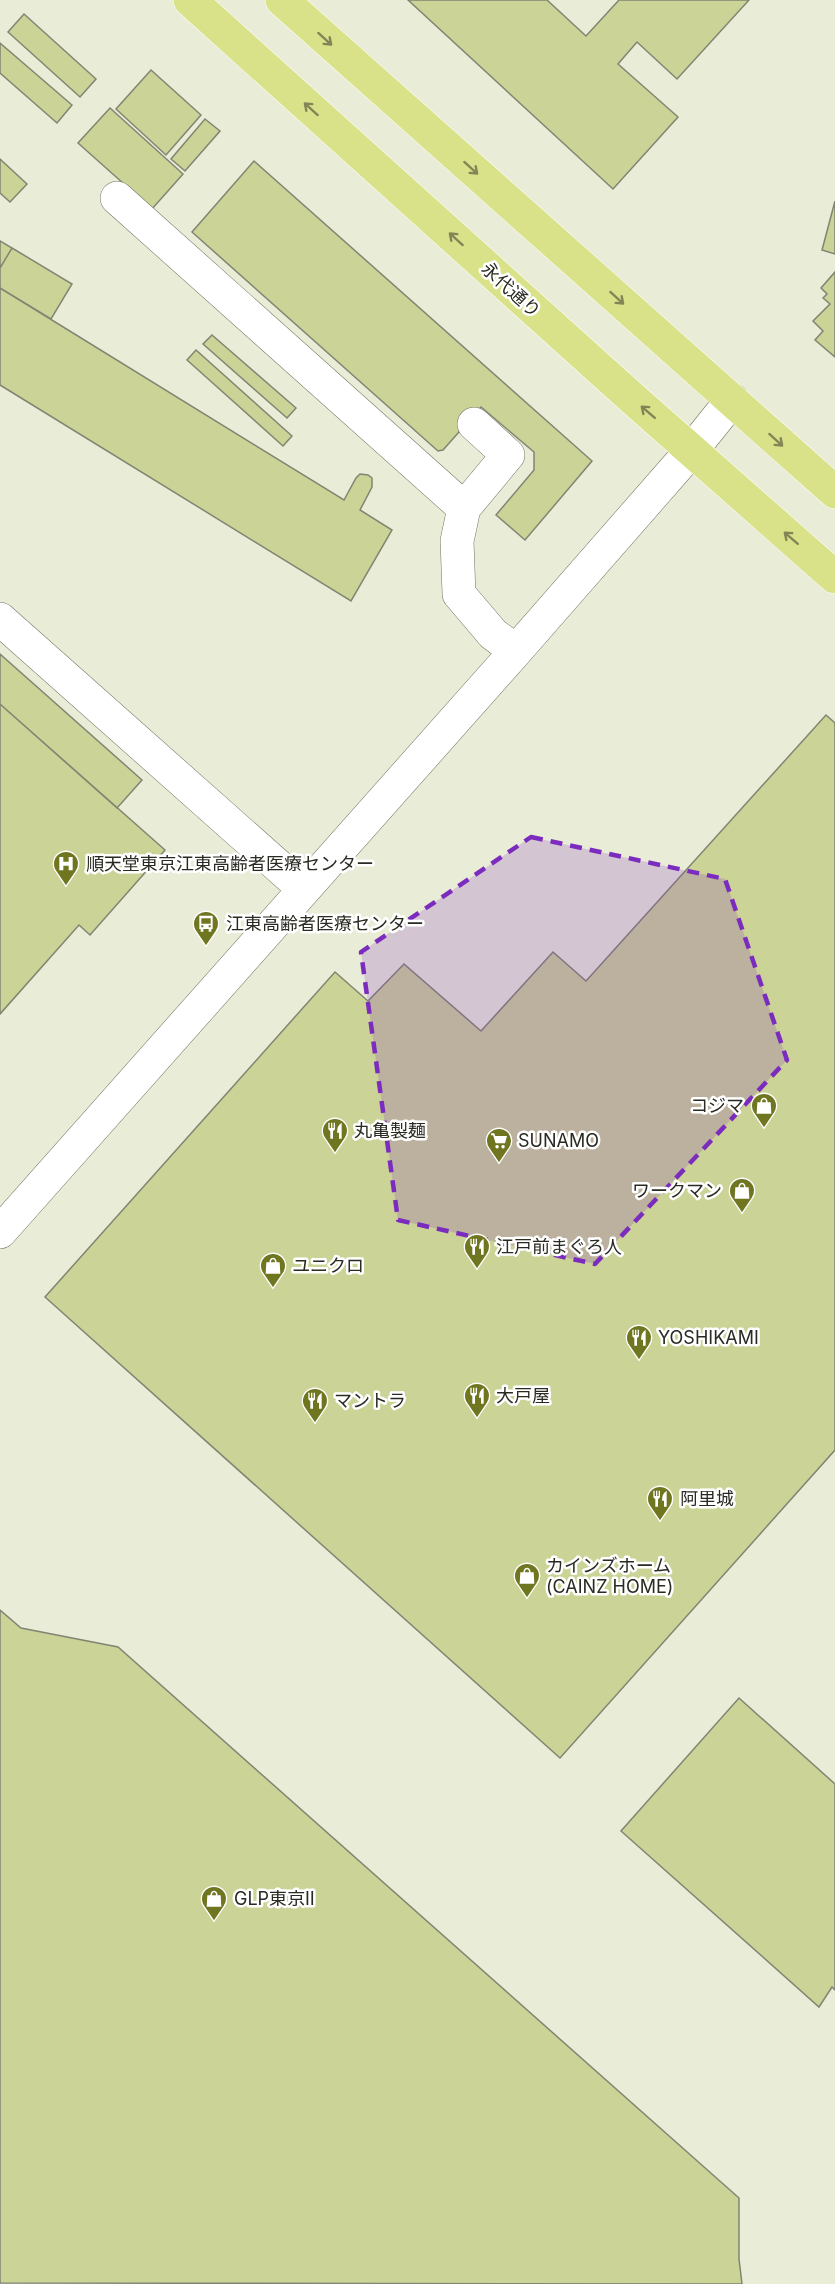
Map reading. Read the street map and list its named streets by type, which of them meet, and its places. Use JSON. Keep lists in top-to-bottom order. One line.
{"streets":{"main road":["永代通り"]},"places":{"hospital":["順天堂東京江東高齢者医療センター"],"bus stop":["江東高齢者医療センター"],"shop":["コジマ","ワークマン","ユニクロ","カインズホーム (CAINZ HOME)","GLP東京Ⅱ"],"restaurant":["丸亀製麺","江戸前まぐろ人","YOSHIKAMI","大戸屋","マントラ","阿里城"],"supermarket":["SUNAMO"]}}
